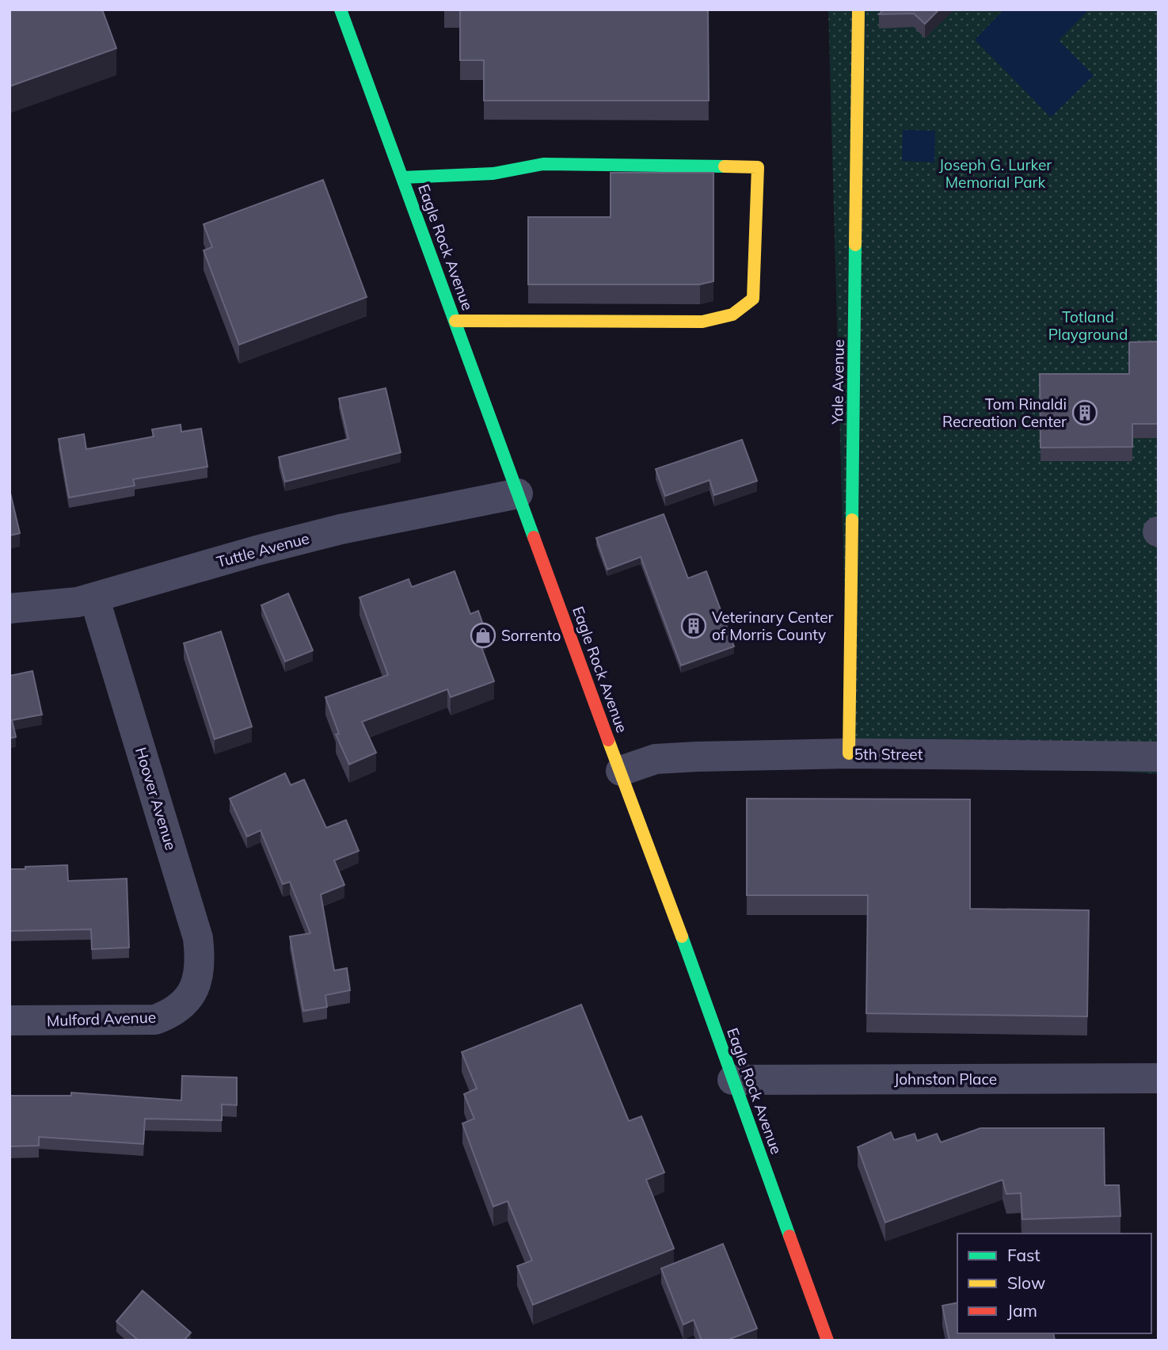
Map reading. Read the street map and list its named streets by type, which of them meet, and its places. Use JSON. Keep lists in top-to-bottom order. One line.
{"streets":{"street":["Eagle Rock Avenue","Yale Avenue","Tuttle Avenue","5th Street","Hoover Avenue","Mulford Avenue","Johnston Place"]},"crossings":[["Eagle Rock Avenue","Tuttle Avenue"],["Eagle Rock Avenue","5th Street"],["Eagle Rock Avenue","Johnston Place"],["Yale Avenue","5th Street"],["Tuttle Avenue","Hoover Avenue"],["Hoover Avenue","Mulford Avenue"]],"parks":["Joseph G. Lurker Memorial Park","Totland Playground"],"places":{"building":["Tom Rinaldi Recreation Center","Veterinary Center of Morris County"],"shop":["Sorrento"]},"legend":["Fast","Slow","Jam"]}
